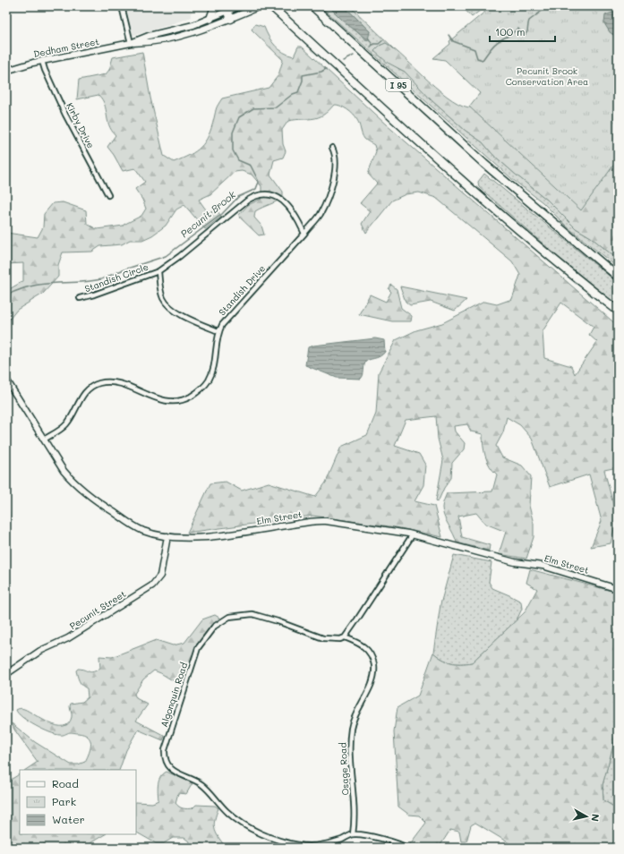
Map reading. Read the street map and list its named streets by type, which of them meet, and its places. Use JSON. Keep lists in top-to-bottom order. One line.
{"streets":{"highway":["I 95"],"street":["Dedham Street","Kirby Drive","Standish Circle","Standish Drive","Elm Street","Pecunit Street","Algonquin Road","Osage Road"]},"crossings":[["Dedham Street","Kirby Drive"],["Standish Drive","Elm Street"],["Elm Street","Pecunit Street"],["Algonquin Road","Osage Road"]],"water":["Pecunit Brook"],"parks":["Pecunit Brook Conservation Area"],"legend":["Road","Park","Water"],"scale_bar":"100 m","north":"right"}
